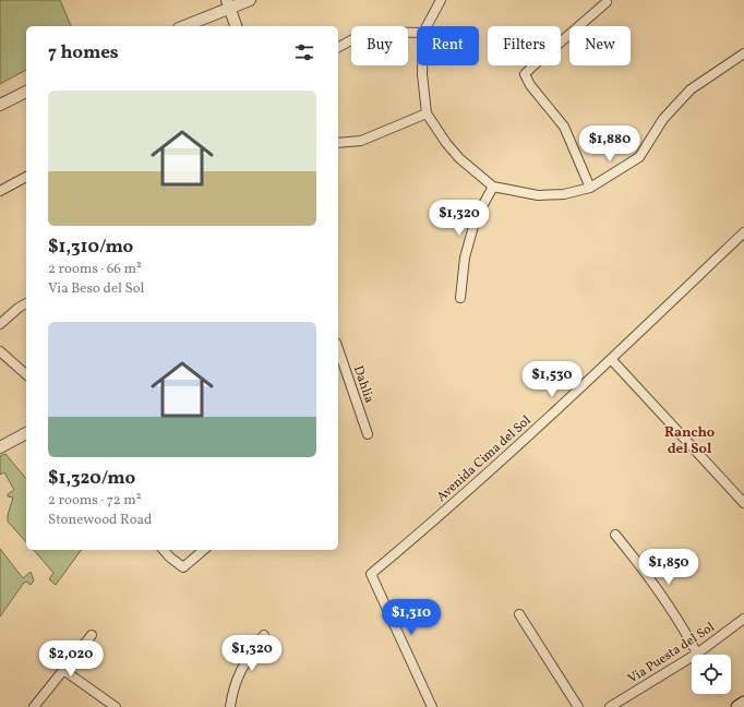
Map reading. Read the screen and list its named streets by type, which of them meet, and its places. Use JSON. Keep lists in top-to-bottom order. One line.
{"streets":{"street":["Dahlia","Avenida Cima del Sol","Via Puesta del Sol"]},"districts":["Rancho del Sol"],"page":{"chip":["Buy","Rent","Filters","New"],"heading":"7 homes","list":[{"name":"$1,310/mo","note":"2 rooms · 66 m² · Via Beso del Sol"},{"name":"$1,320/mo","note":"2 rooms · 72 m² · Stonewood Road"}],"price":["$1,880","$1,320","$1,530","$1,850","$1,310","$1,320","$2,020"]}}
